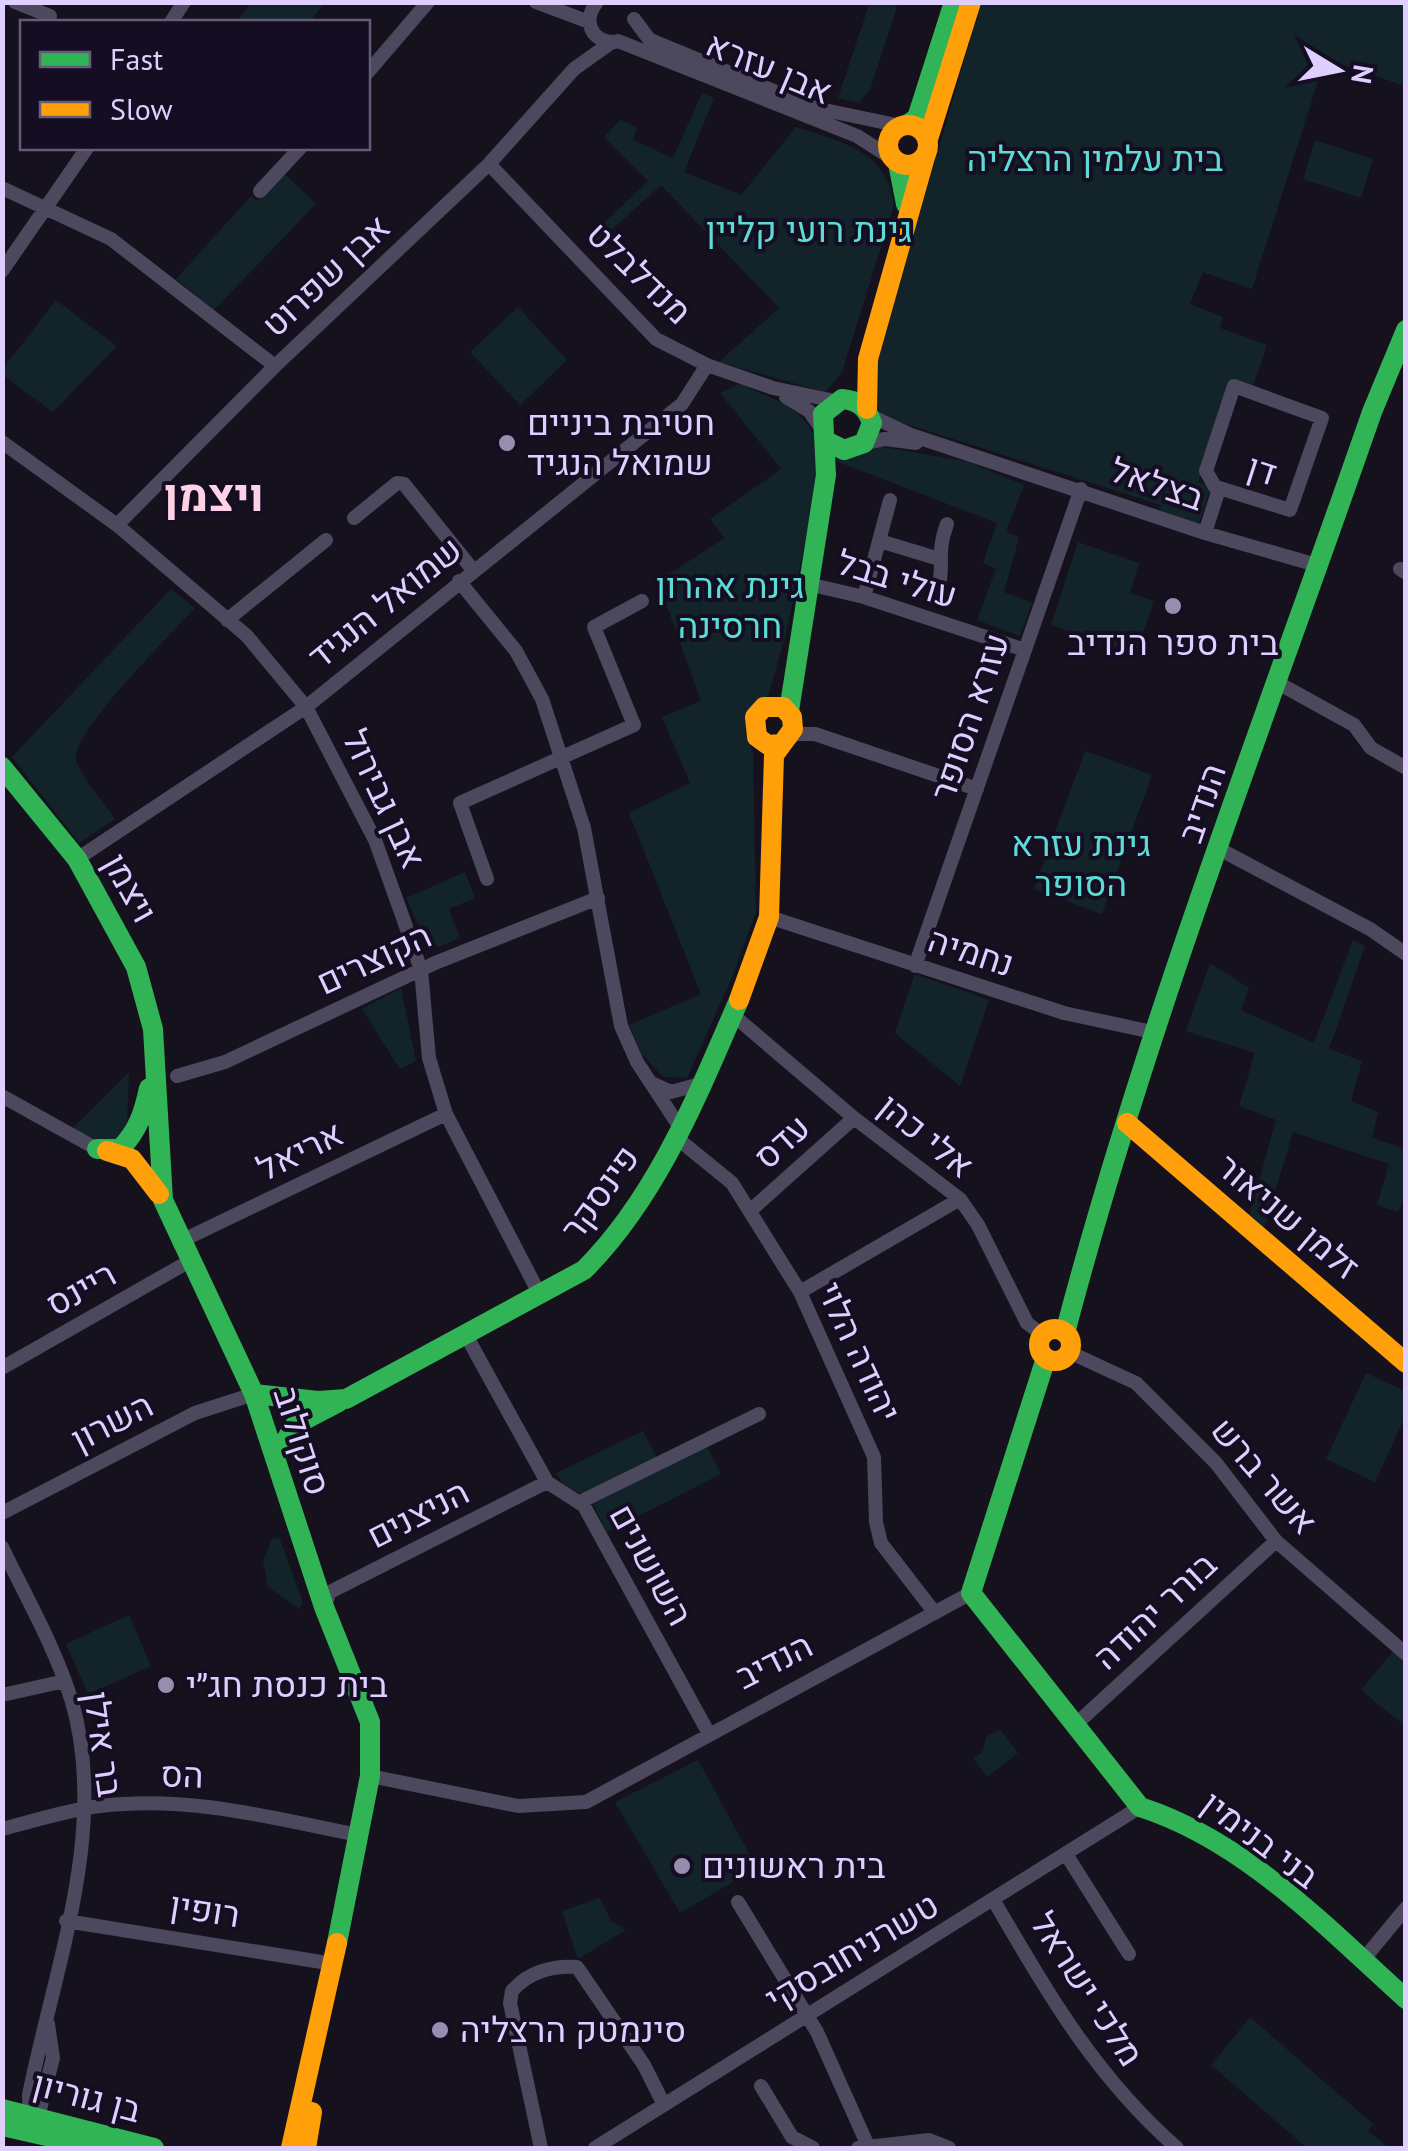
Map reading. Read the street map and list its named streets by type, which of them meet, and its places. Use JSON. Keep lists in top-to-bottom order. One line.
{"streets":{"street":["אבן עזרא","מנדלבלט","אבן שפרוט","דן","בצלאל","עולי בבל","שמואל הנגיד","עזרא הסופר","אבן גבירול","הנדיב","ויצמן","נחמיה","הקוצרים","אלי כהן","עדס","אריאל","פינסקר","זלמן שניאור","ריינס","יהודה הלוי","השרון","סוקולוב","אשר ברש","הניצנים","השושנים","בורר יהודה","בר אילן","הס","בני בנימין","רופין","טשרניחובסקי","מלכי ישראל","בן גוריון"]},"crossings":[["אבן עזרא","אבן שפרוט"],["מנדלבלט","אבן שפרוט"],["מנדלבלט","בצלאל"],["מנדלבלט","שמואל הנגיד"],["אבן שפרוט","אבן גבירול"],["בצלאל","עזרא הסופר"],["בצלאל","הנדיב"],["עולי בבל","עזרא הסופר"],["שמואל הנגיד","אבן גבירול"],["שמואל הנגיד","ויצמן"],["שמואל הנגיד","יהודה הלוי"],["עזרא הסופר","נחמיה"],["אבן גבירול","הקוצרים"],["אבן גבירול","אריאל"],["אבן גבירול","פינסקר"],["הנדיב","נחמיה"],["הנדיב","אלי כהן"],["הנדיב","זלמן שניאור"],["הנדיב","יהודה הלוי"],["הנדיב","סוקולוב"],["הנדיב","אשר ברש"],["הנדיב","השושנים"],["ויצמן","אריאל"],["ויצמן","ריינס"],["ויצמן","סוקולוב"],["נחמיה","פינסקר"],["הקוצרים","יהודה הלוי"],["אלי כהן","עדס"],["אלי כהן","פינסקר"],["אלי כהן","אשר ברש"],["עדס","יהודה הלוי"],["פינסקר","יהודה הלוי"],["פינסקר","השרון"],["פינסקר","סוקולוב"],["השרון","סוקולוב"],["סוקולוב","הניצנים"],["סוקולוב","הס"],["סוקולוב","רופין"],["אשר ברש","בורר יהודה"],["הניצנים","השושנים"],["בר אילן","הס"],["בר אילן","רופין"],["בר אילן","בן גוריון"],["בני בנימין","טשרניחובסקי"],["טשרניחובסקי","מלכי ישראל"]],"districts":["ויצמן"],"parks":["בית עלמין הרצליה","גינת רועי קליין","גינת אהרון חרסינה","גינת עזרא הסופר"],"places":["חטיבת ביניים שמואל הנגיד","בית ספר הנדיב","בית כנסת חג״י","בית ראשונים","סינמטק הרצליה"],"legend":["Fast","Slow"],"north":"right"}
